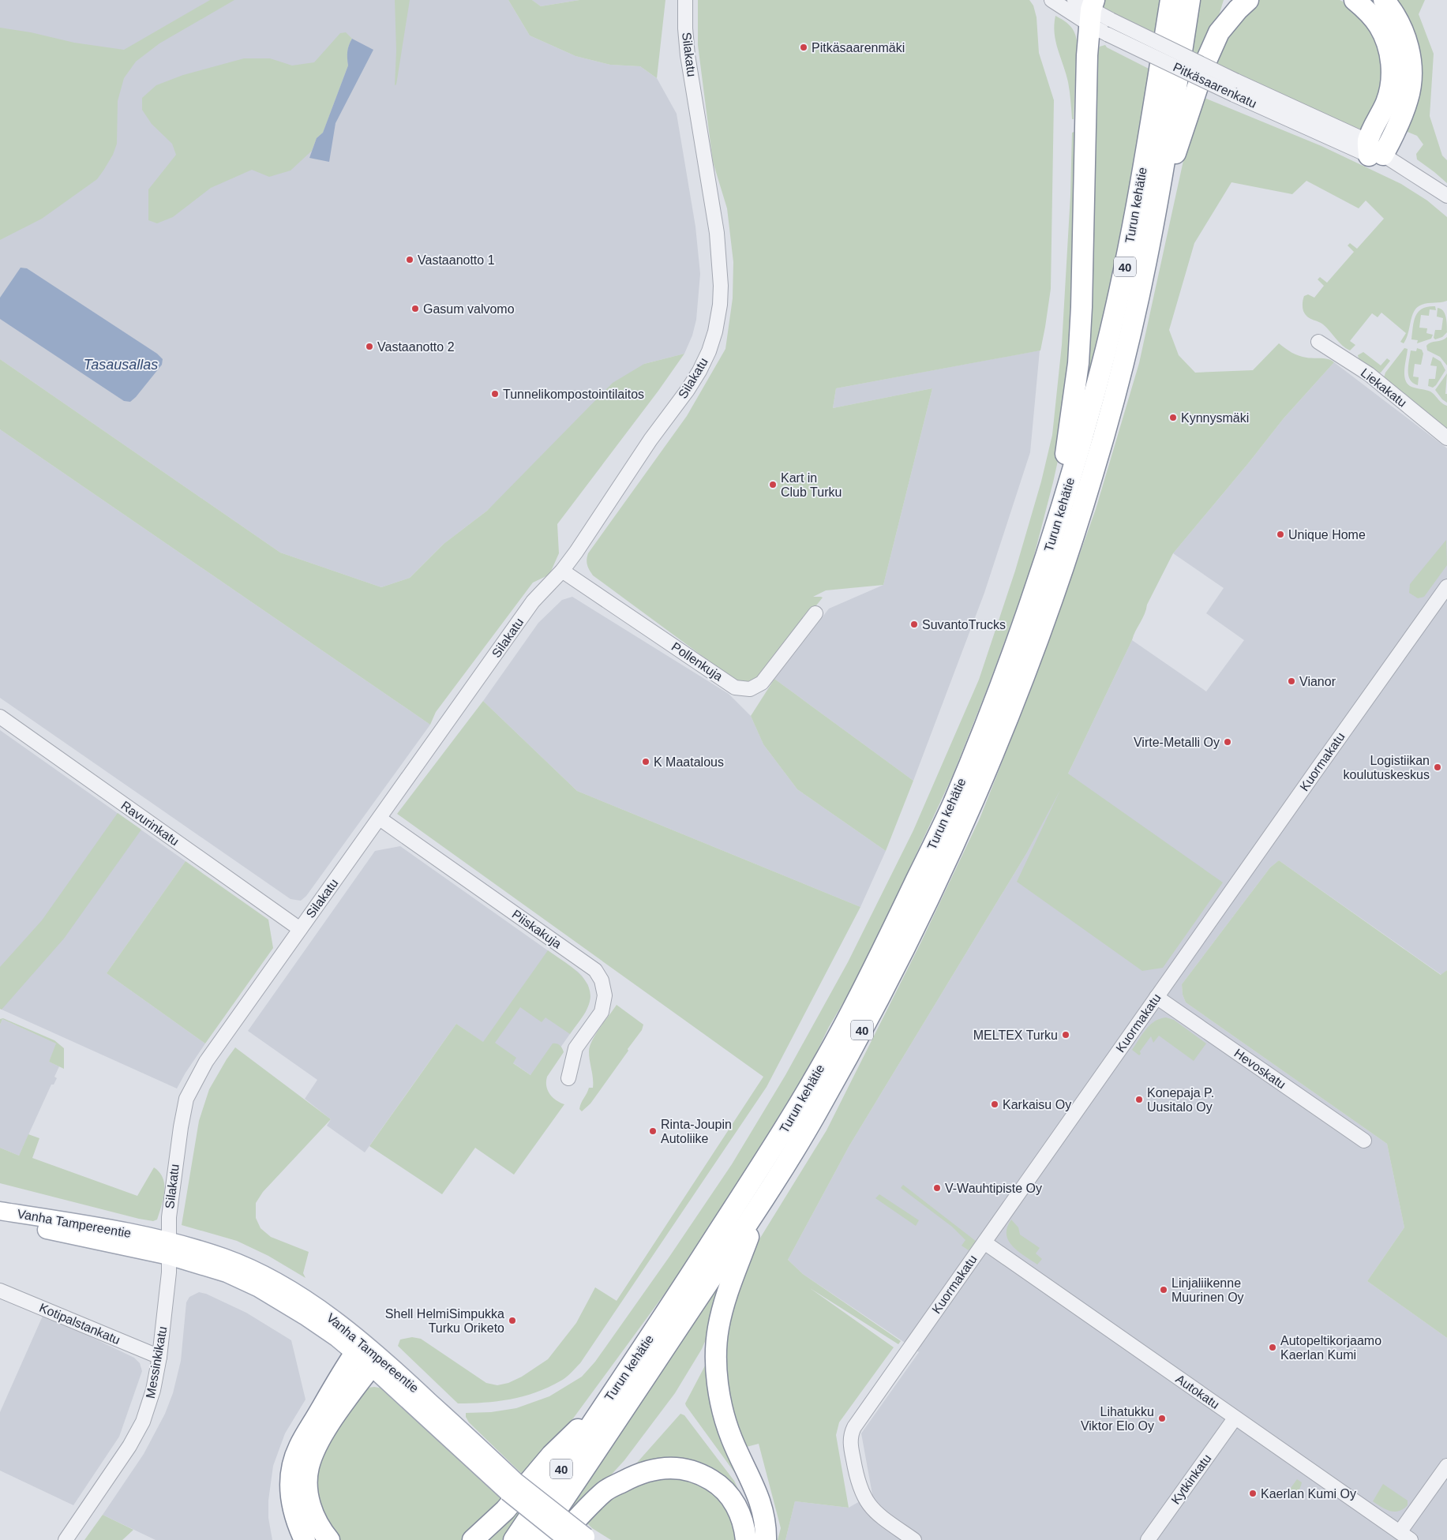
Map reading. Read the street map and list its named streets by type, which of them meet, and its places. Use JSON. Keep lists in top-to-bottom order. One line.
{"streets":{"highway":["Turun kehätie","40"],"main road":["Vanha Tampereentie"],"street":["Silakatu","Pitkäsaarenkatu","Liekakatu","Pollenkuja","Kuormakatu","Ravurinkatu","Piiskakuja","Hevoskatu","Kotipalstankatu","Messinkikatu","Autokatu","Kytkinkatu"]},"crossings":[["Silakatu","Pollenkuja"],["Silakatu","Ravurinkatu"],["Silakatu","Piiskakuja"],["Silakatu","Vanha Tampereentie"],["Silakatu","Messinkikatu"],["Kuormakatu","Hevoskatu"],["Kuormakatu","Autokatu"],["Vanha Tampereentie","Messinkikatu"],["Kotipalstankatu","Messinkikatu"],["Autokatu","Kytkinkatu"]],"water":["Tasausallas"],"places":["Pitkäsaarenmäki","Vastaanotto 1","Gasum valvomo","Vastaanotto 2","Tunnelikompostointilaitos","Kynnysmäki","Kart in Club Turku","Unique Home","SuvantoTrucks","Vianor","Virte-Metalli Oy","K Maatalous","Logistiikan koulutuskeskus","MELTEX Turku","Konepaja P. Uusitalo Oy","Karkaisu Oy","Rinta-Joupin Autoliike","V-Wauhtipiste Oy","Linjaliikenne Muurinen Oy","Shell HelmiSimpukka Turku Oriketo","Autopeltikorjaamo Kaerlan Kumi","Lihatukku Viktor Elo Oy","Kaerlan Kumi Oy"]}
